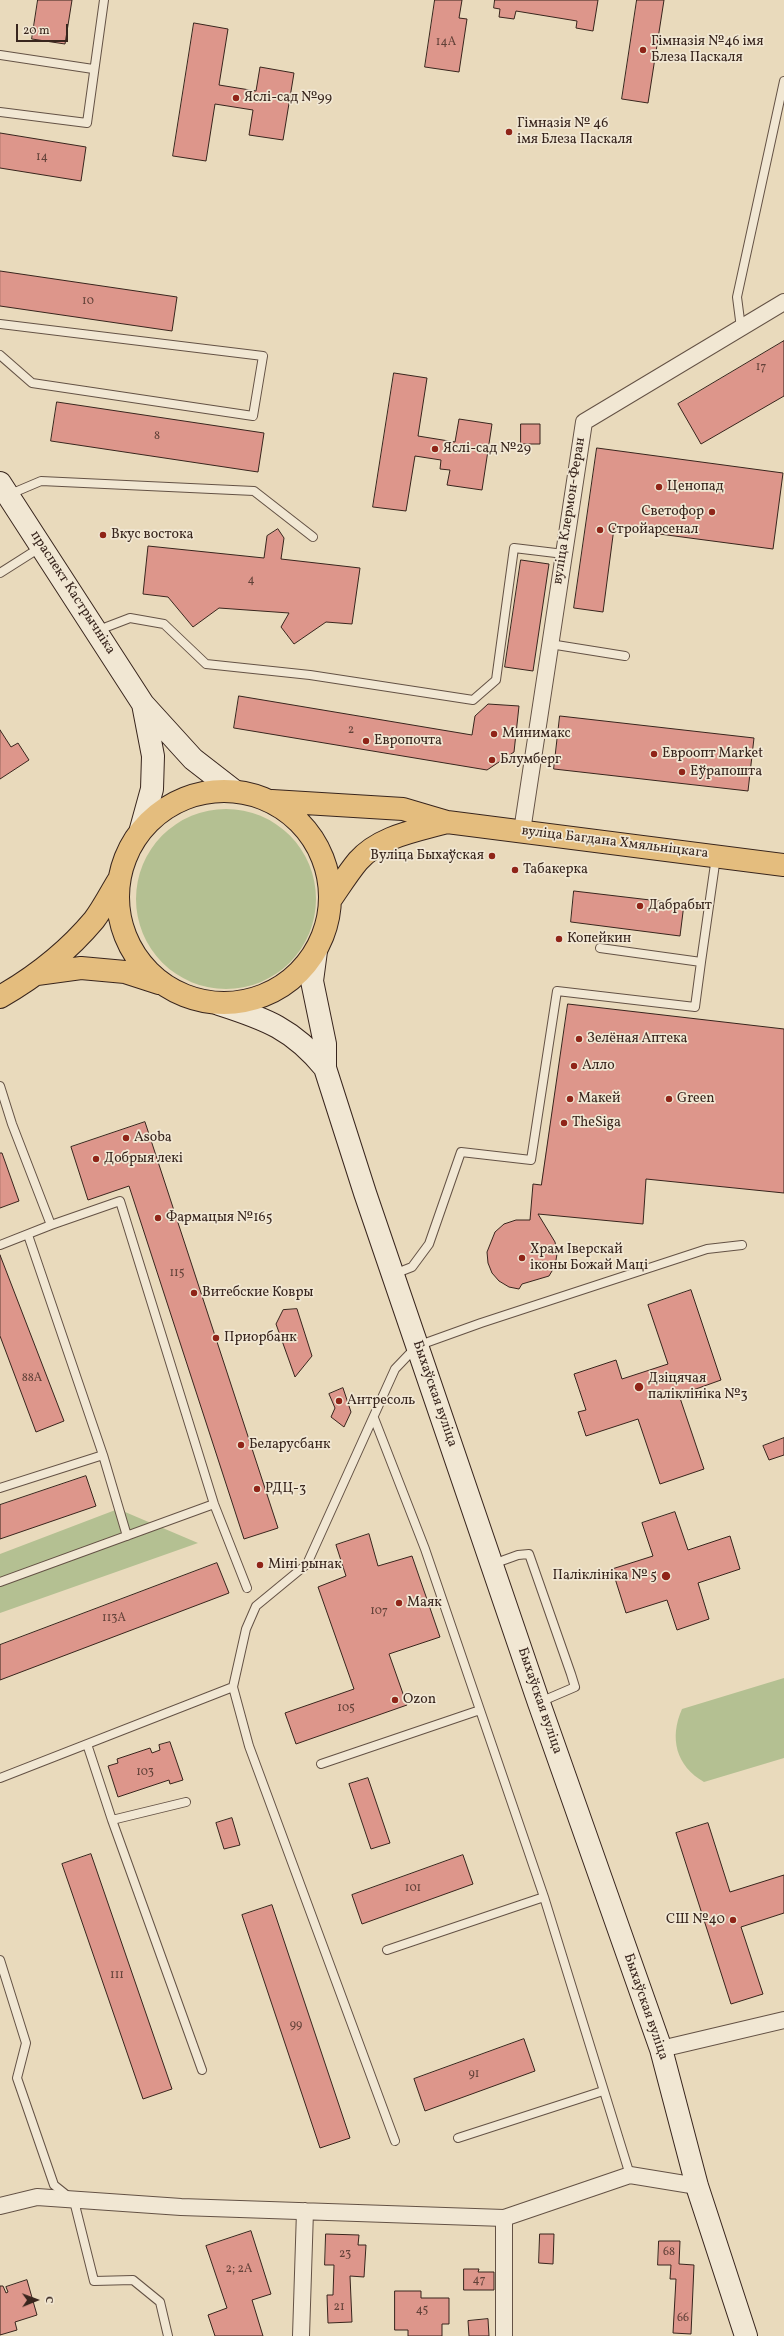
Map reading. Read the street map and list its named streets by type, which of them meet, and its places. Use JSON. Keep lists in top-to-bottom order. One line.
{"streets":{"main road":["праспект Кастрычніка","вуліца Багдана Хмяльніцкага","Быхаўская вуліца"],"street":["вуліца Клермон-Феран"]},"crossings":[["вуліца Клермон-Феран","вуліца Багдана Хмяльніцкага"]],"places":["Гімназія №46 імя Блеза Паскаля","Яслі-сад №99","Гімназія № 46 імя Блеза Паскаля","Яслі-сад №29","Ценопад","Светофор","Стройарсенал","Вкус востока","Минимакс","Европочта","Евроопт Market","Блумберг","Еўрапошта","Вуліца Быхаўская","Табакерка","Дабрабыт","Копейкин","Зелёная Аптека","Алло","Макей","Green","TheSiga","Asoba","Добрыя лекі","Фармацыя №165","Храм Іверскай іконы Божай Маці","Витебские Ковры","Приорбанк","Дзіцячая паліклініка №3","Антресоль","Беларусбанк","РДЦ-3","Міні рынак","Паліклініка № 5","Маяк","Ozon","СШ №40"],"house_numbers":["14А","14","10","17","8","4","2","115","88А","107","113А","105","103","101","111","99","91","68","23","2; 2А","47","21","45","66"],"scale_bar":"20 m","north":"right"}
